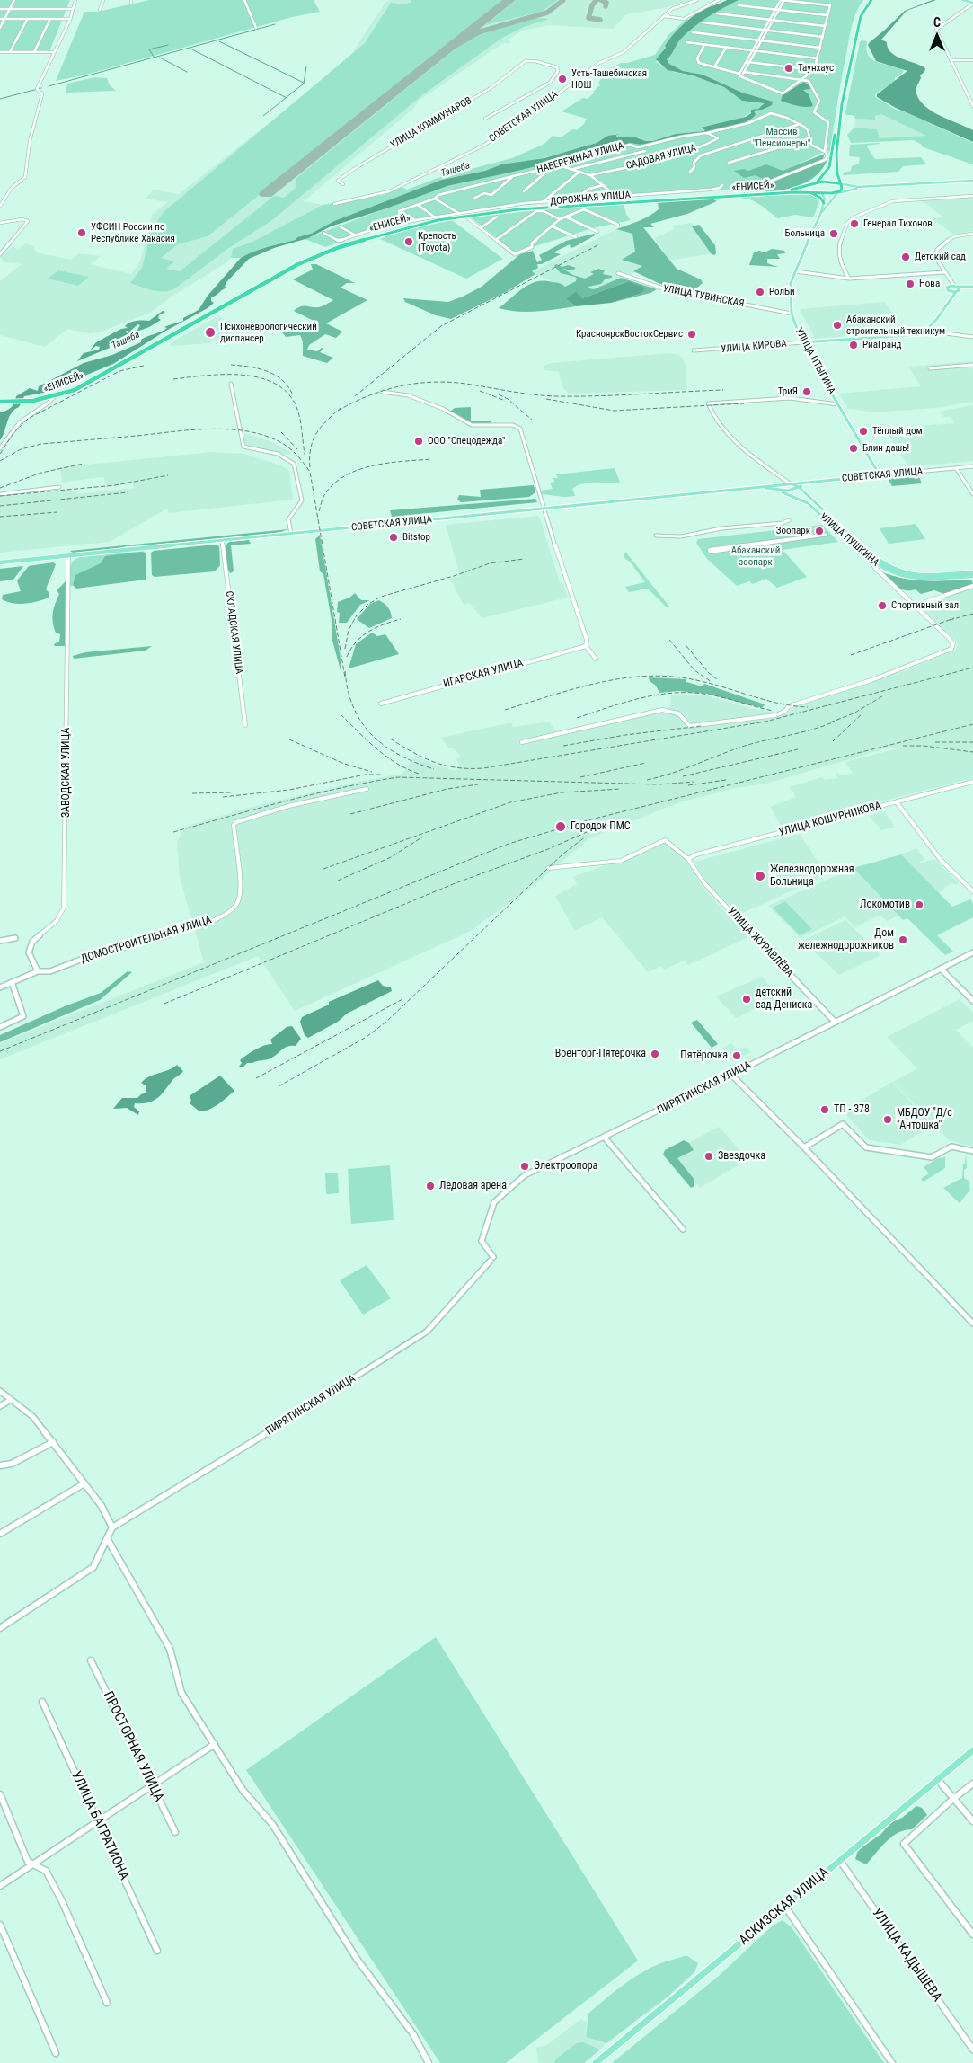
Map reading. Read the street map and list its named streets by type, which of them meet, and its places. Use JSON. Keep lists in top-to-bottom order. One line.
{"streets":{"highway":["«ЕНИСЕЙ»"],"main road":["СОВЕТСКАЯ УЛИЦА","УЛИЦА КИРОВА","УЛИЦА ИТЫГИНА","УЛИЦА ПУШКИНА","АСКИЗСКАЯ УЛИЦА"],"street":["УЛИЦА КОММУНАРОВ","САДОВАЯ УЛИЦА","НАБЕРЕЖНАЯ УЛИЦА","ДОРОЖНАЯ УЛИЦА","УЛИЦА ТУВИНСКАЯ","СКЛАДСКАЯ УЛИЦА","ИГАРСКАЯ УЛИЦА","ЗАВОДСКАЯ УЛИЦА","УЛИЦА КОШУРНИКОВА","ДОМОСТРОИТЕЛЬНАЯ УЛИЦА","УЛИЦА ЖУРАВЛЁВА","ПИРЯТИНСКАЯ УЛИЦА","ПРОСТОРНАЯ УЛИЦА","УЛИЦА БАГРАТИОНА","УЛИЦА КАДЫШЕВА"]},"crossings":[["СОВЕТСКАЯ УЛИЦА","УЛИЦА ИТЫГИНА"],["СОВЕТСКАЯ УЛИЦА","УЛИЦА ПУШКИНА"],["СОВЕТСКАЯ УЛИЦА","СКЛАДСКАЯ УЛИЦА"],["СОВЕТСКАЯ УЛИЦА","ЗАВОДСКАЯ УЛИЦА"],["САДОВАЯ УЛИЦА","НАБЕРЕЖНАЯ УЛИЦА"],["НАБЕРЕЖНАЯ УЛИЦА","ДОРОЖНАЯ УЛИЦА"],["«ЕНИСЕЙ»","ДОРОЖНАЯ УЛИЦА"],["«ЕНИСЕЙ»","УЛИЦА ИТЫГИНА"],["УЛИЦА ТУВИНСКАЯ","УЛИЦА ИТЫГИНА"],["УЛИЦА КИРОВА","УЛИЦА ИТЫГИНА"],["ЗАВОДСКАЯ УЛИЦА","ДОМОСТРОИТЕЛЬНАЯ УЛИЦА"],["УЛИЦА КОШУРНИКОВА","УЛИЦА ЖУРАВЛЁВА"],["УЛИЦА ЖУРАВЛЁВА","ПИРЯТИНСКАЯ УЛИЦА"],["АСКИЗСКАЯ УЛИЦА","УЛИЦА КАДЫШЕВА"]],"water":["Ташеба"],"parks":["Массив \"Пенсионеры\"","Абаканский зоопарк"],"places":["Таунхаус","Усть-Ташебинская НОШ","Генерал Тихонов","УФСИН России по Республике Хакасия","Больница","Крепость (Toyota)","Детский сад","Нова","РолБи","Абаканский строительный техникум","Психоневрологический диспансер","КрасноярскВостокСервис","РиаГранд","ТриЯ","Тёплый дом","ООО \"Спецодежда\"","Блин дашь!","Зоопарк","Bitstop","Спортивный зал","Городок ПМС","Железнодорожная Больница","Локомотив","Дом жележнодорожников","детский сад Дениска","Военторг-Пятерочка","Пятёрочка","ТП - 378","МБДОУ \"Д/с \"Антошка\"","Звездочка","Электроопора","Ледовая арена"],"north":"top"}
